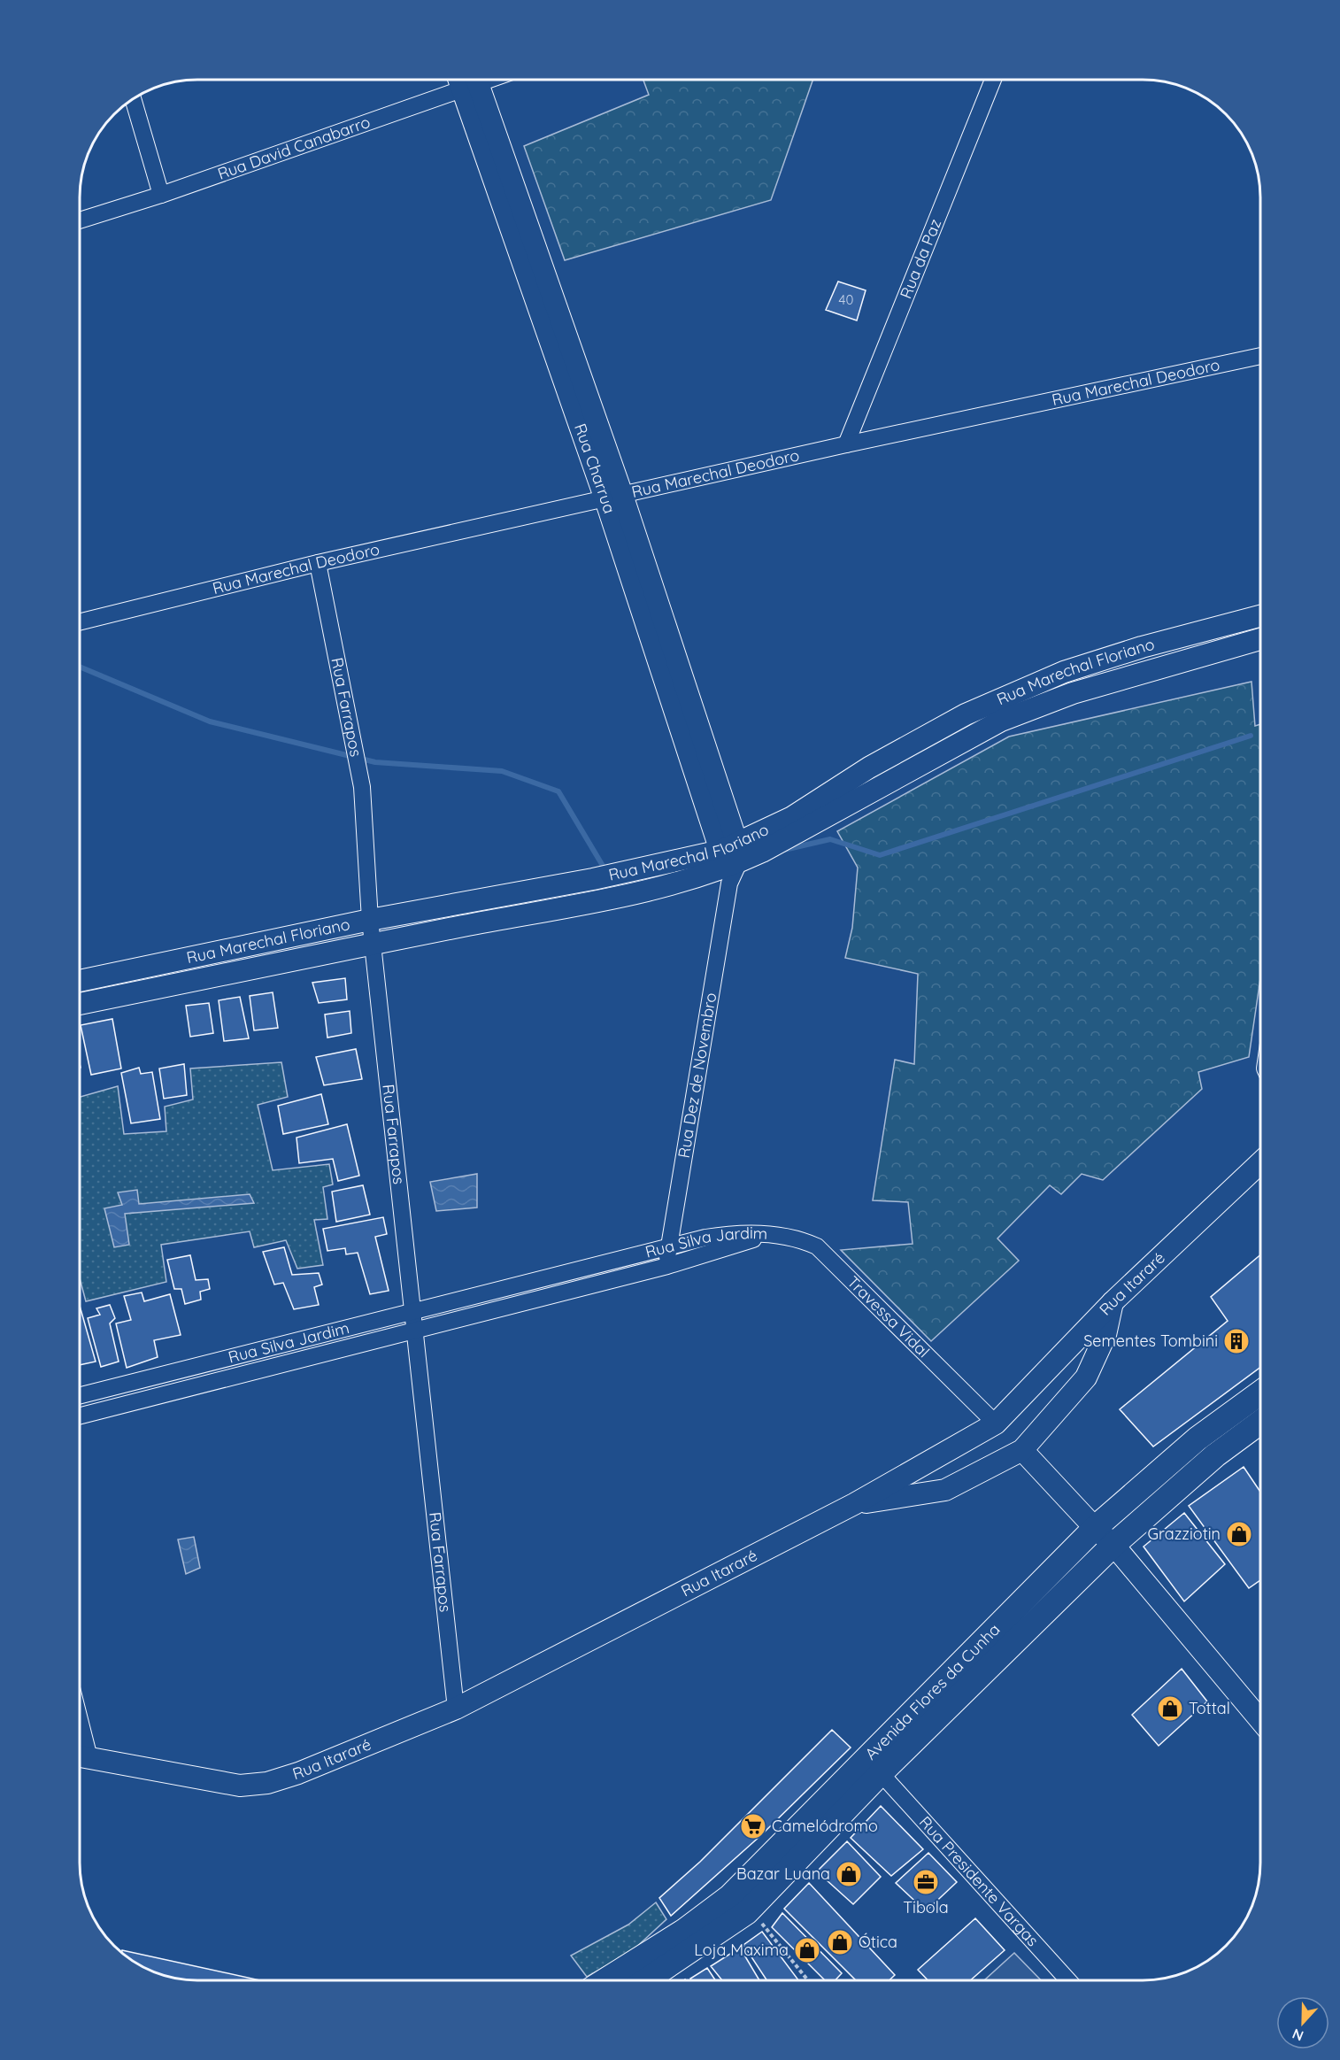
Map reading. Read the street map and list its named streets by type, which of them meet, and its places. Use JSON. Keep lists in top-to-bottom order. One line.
{"streets":{"main road":["Avenida Flores da Cunha"],"street":["Rua David Canabarro","Rua da Paz","Rua Marechal Deodoro","Rua Charrua","Rua Marechal Floriano","Rua Farrapos","Rua Dez de Novembro","Rua Silva Jardim","Rua Itararé","Travessa Vidal","Rua Presidente Vargas"]},"crossings":[["Rua da Paz","Rua Marechal Deodoro"],["Rua Marechal Deodoro","Rua Charrua"],["Rua Marechal Deodoro","Rua Farrapos"],["Rua Charrua","Rua Marechal Floriano"],["Rua Charrua","Rua Dez de Novembro"],["Rua Marechal Floriano","Rua Farrapos"],["Rua Marechal Floriano","Rua Dez de Novembro"],["Rua Farrapos","Rua Silva Jardim"],["Rua Farrapos","Rua Itararé"],["Rua Dez de Novembro","Rua Silva Jardim"],["Rua Silva Jardim","Travessa Vidal"],["Rua Itararé","Travessa Vidal"],["Avenida Flores da Cunha","Rua Presidente Vargas"]],"places":{"building":["Sementes Tombini"],"shop":["Grazziotin","Tottal","Bazar Luana","Ótica","Loja Maxima"],"supermarket":["Camelódromo"],"office":["Tibola"]},"house_numbers":["40"],"north":"bottom"}
